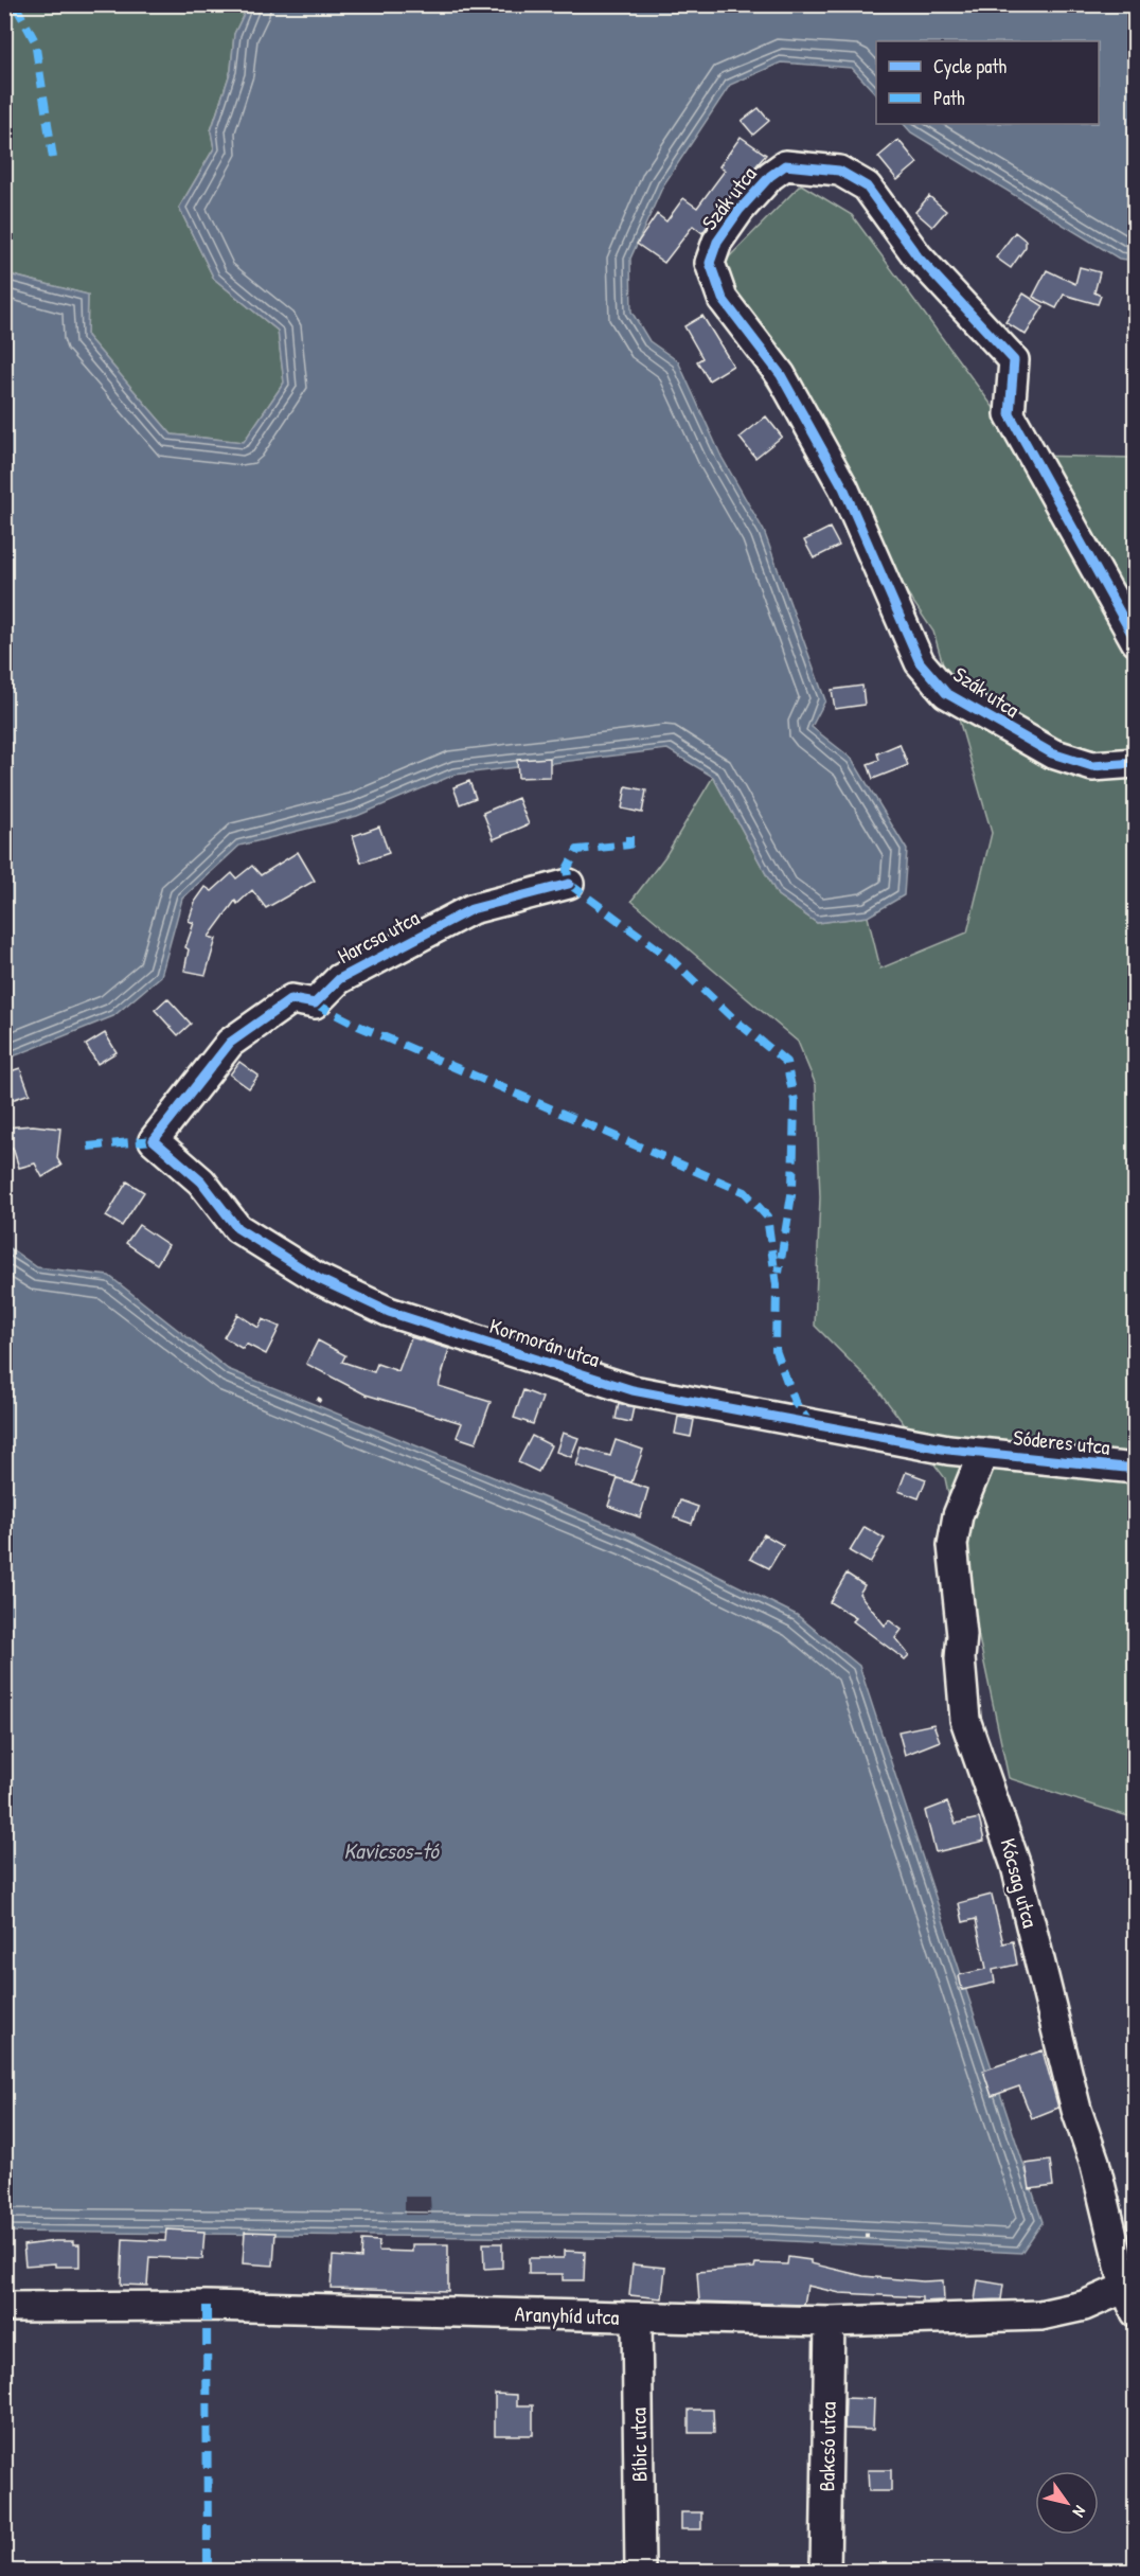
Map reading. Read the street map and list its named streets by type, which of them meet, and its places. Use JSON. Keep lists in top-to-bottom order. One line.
{"streets":{"street":["Szák utca","Harcsa utca","Kormorán utca","Sóderes utca","Kócsag utca","Aranyhíd utca","Bíbic utca","Bakcsó utca"]},"crossings":[["Harcsa utca","Kormorán utca"],["Kormorán utca","Sóderes utca"],["Kormorán utca","Kócsag utca"],["Sóderes utca","Kócsag utca"],["Kócsag utca","Aranyhíd utca"],["Aranyhíd utca","Bíbic utca"],["Aranyhíd utca","Bakcsó utca"]],"water":["Kavicsos-tó"],"legend":["Cycle path","Path"],"north":"bottom right"}
